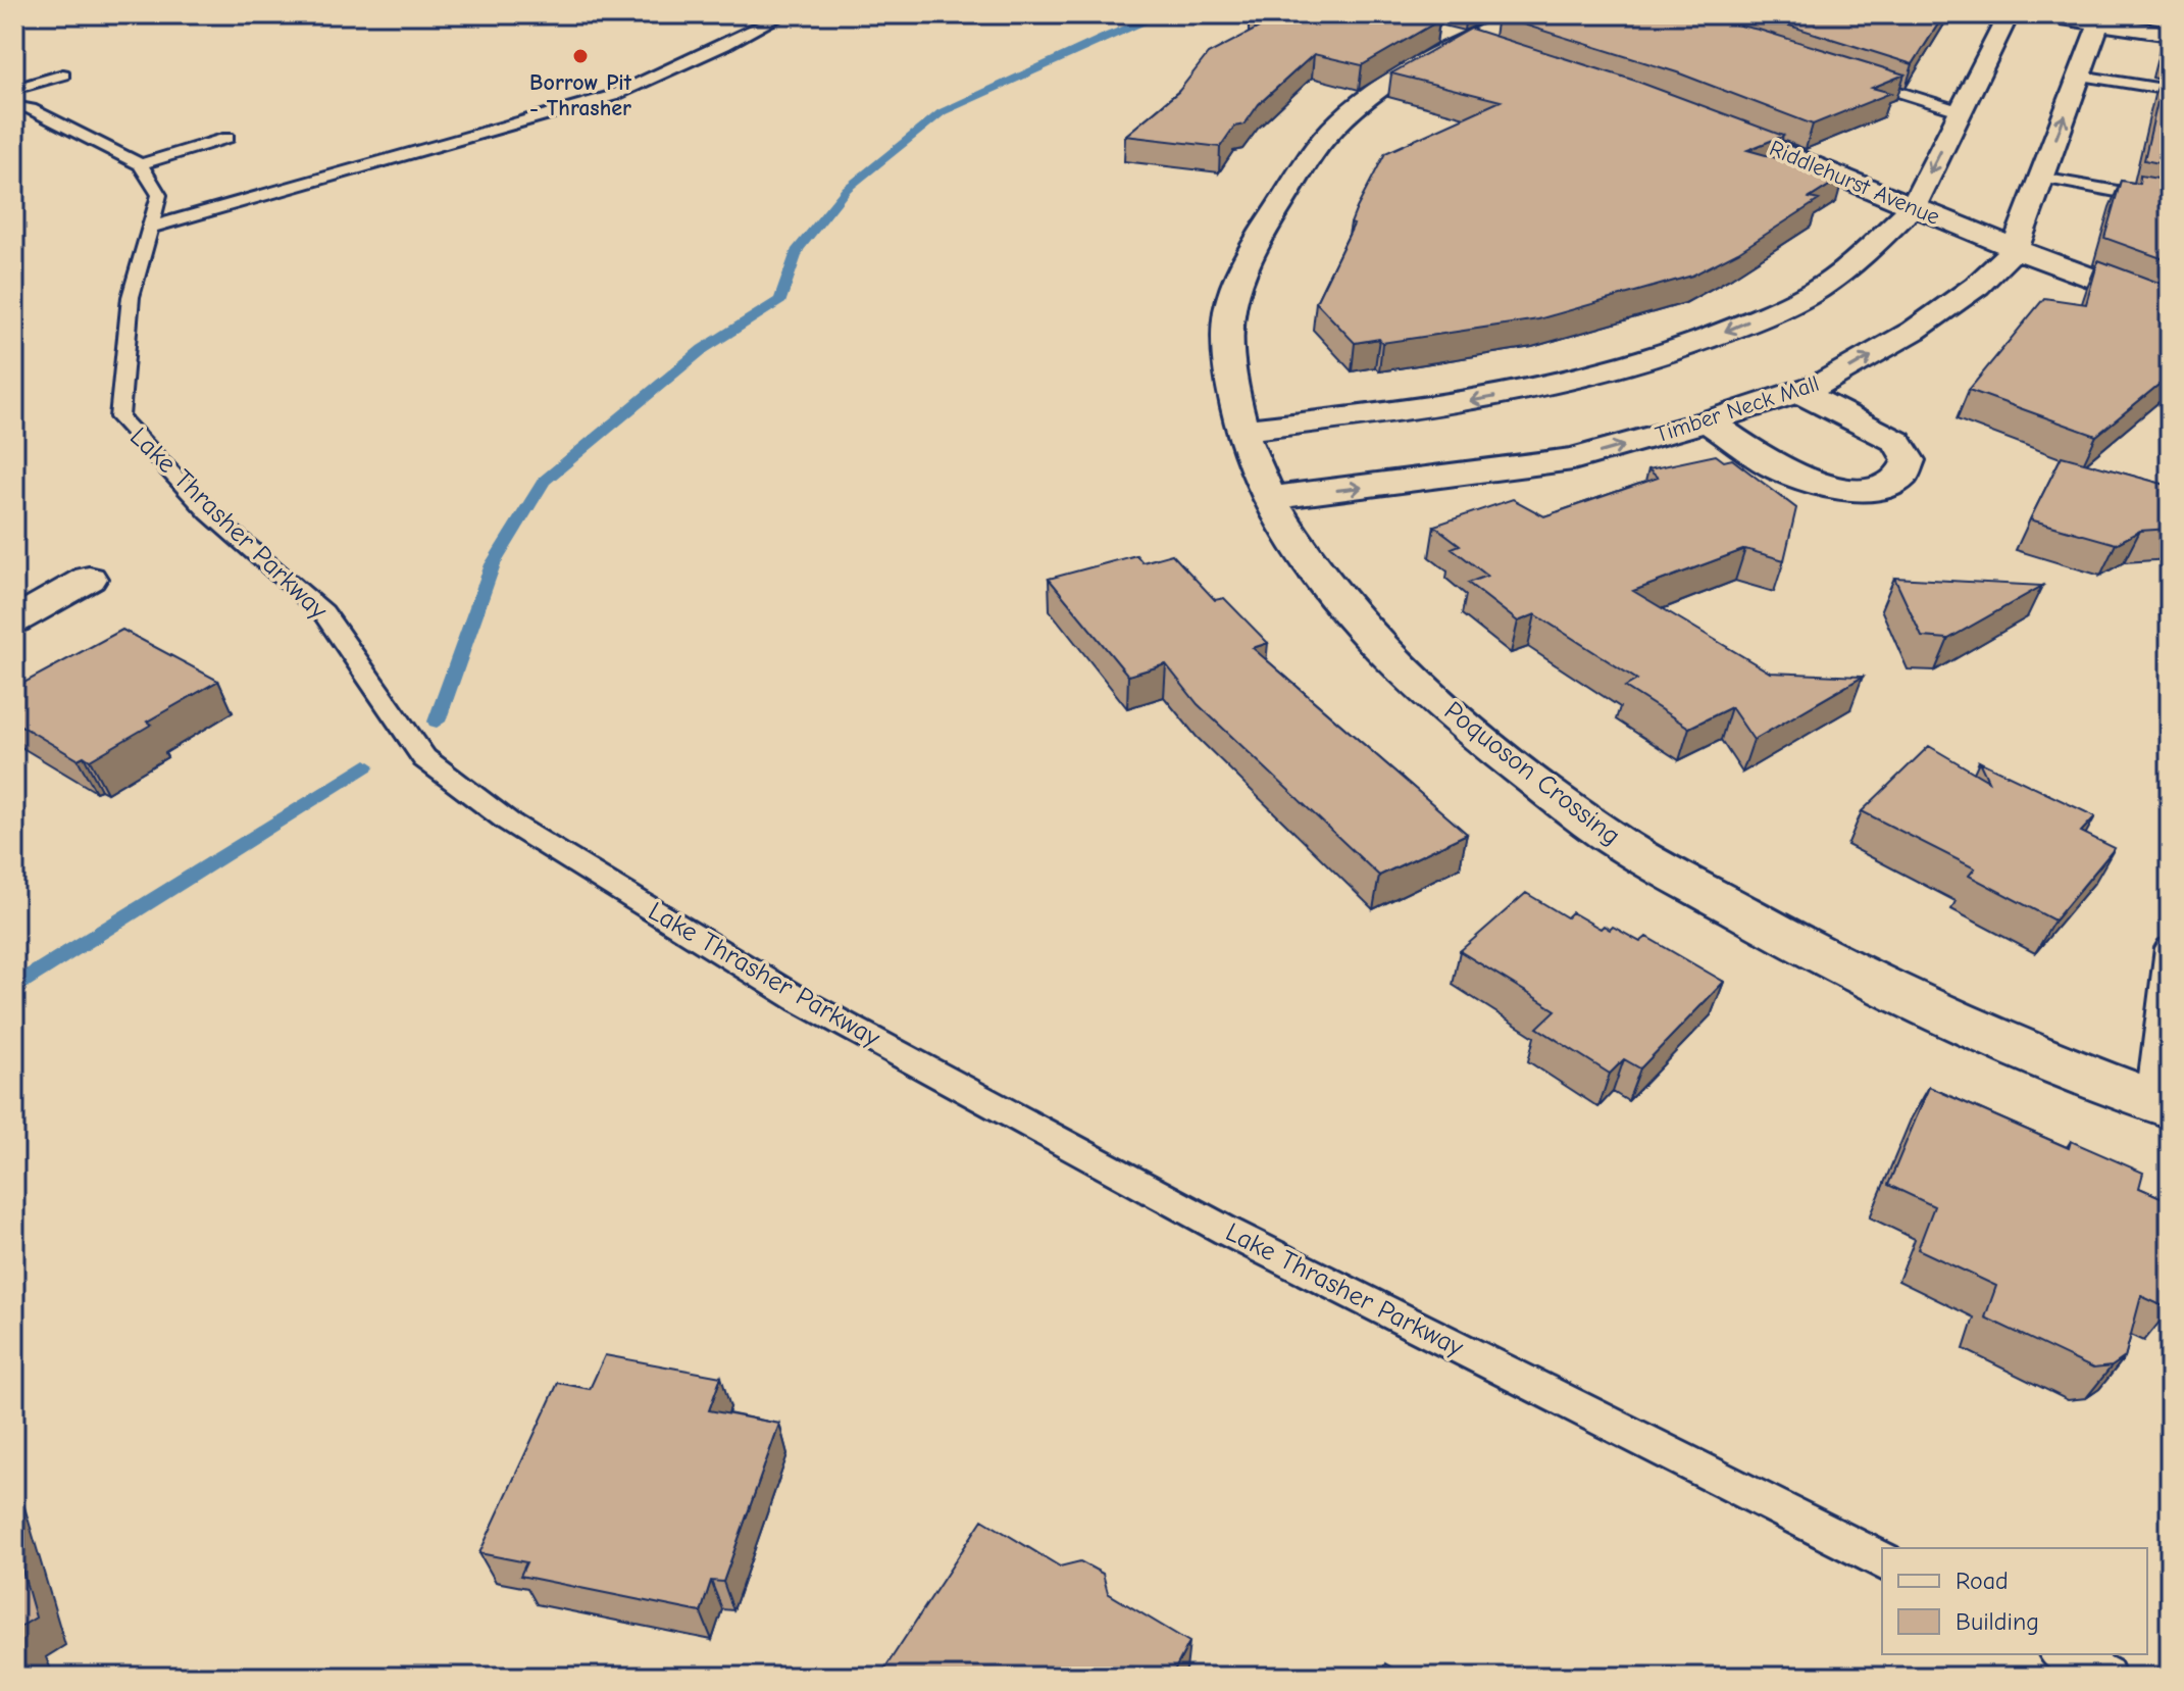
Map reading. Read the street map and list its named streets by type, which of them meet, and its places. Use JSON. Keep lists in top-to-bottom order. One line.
{"streets":{"street":["Riddlehurst Avenue","Timber Neck Mall","Poquoson Crossing"],"lane":["Lake Thrasher Parkway"]},"crossings":[["Riddlehurst Avenue","Timber Neck Mall"],["Timber Neck Mall","Poquoson Crossing"]],"places":["Borrow Pit - Thrasher"],"legend":["Road","Building"]}
